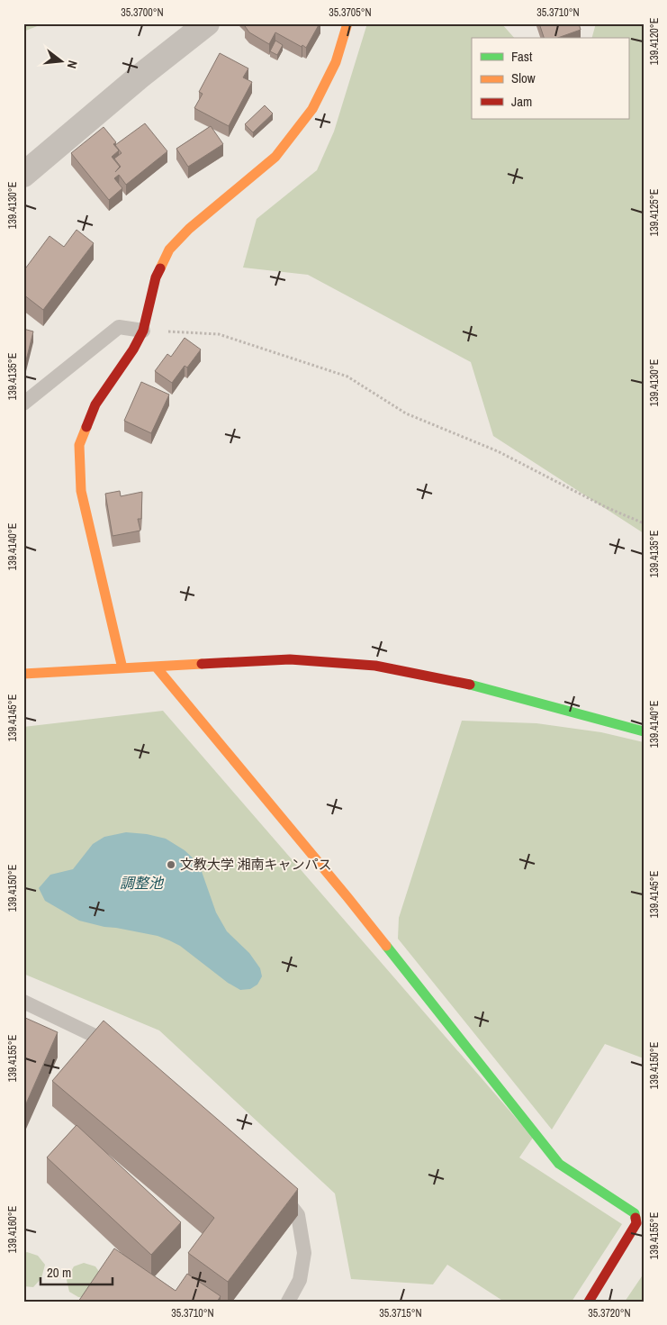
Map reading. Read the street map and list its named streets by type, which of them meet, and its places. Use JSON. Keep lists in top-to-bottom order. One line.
{"water":["調整池"],"places":["文教大学 湘南キャンパス"],"legend":["Fast","Slow","Jam"],"scale_bar":"20 m","north":"right","coordinates":["35.3700°N","35.3705°N","35.3710°N","139.4120°E","139.4130°E","139.4125°E","139.4135°E","139.4140°E","139.4145°E","139.4150°E","139.4155°E","139.4160°E","35.3715°N","35.3720°N"]}
